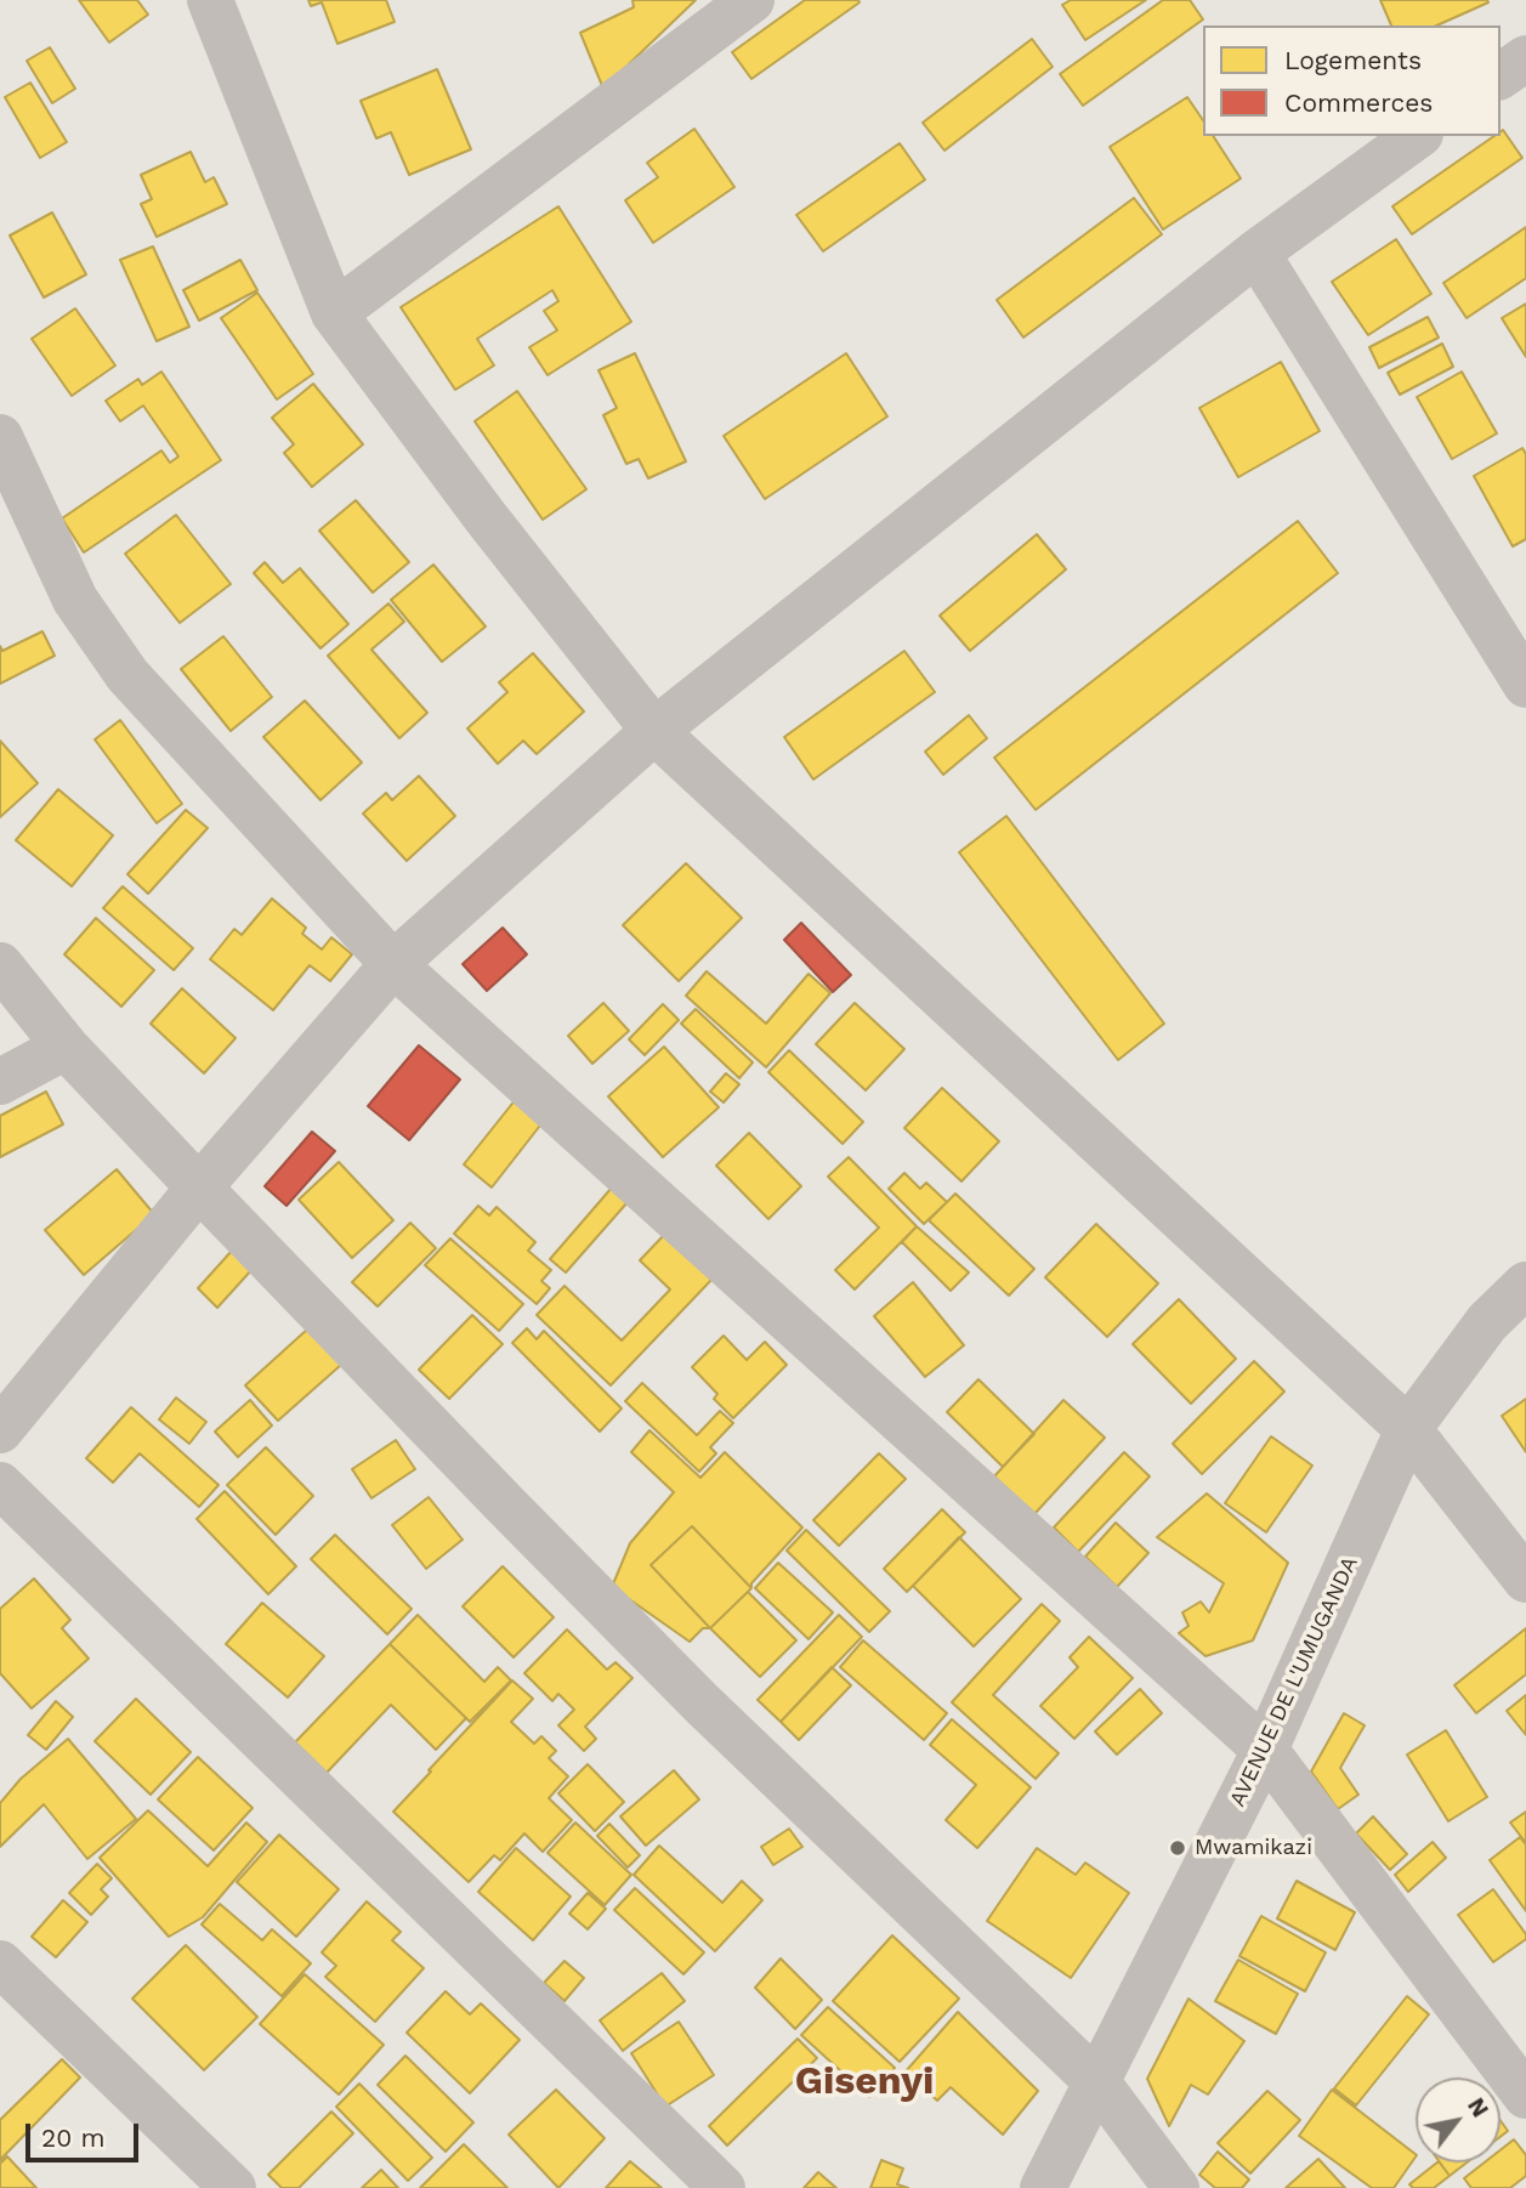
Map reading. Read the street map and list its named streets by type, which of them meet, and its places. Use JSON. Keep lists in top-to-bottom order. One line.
{"streets":{"street":["AVENUE DE L'UMUGANDA"]},"districts":["Gisenyi"],"places":["Mwamikazi"],"legend":["Logements","Commerces"],"scale_bar":"20 m","north":"top right"}
